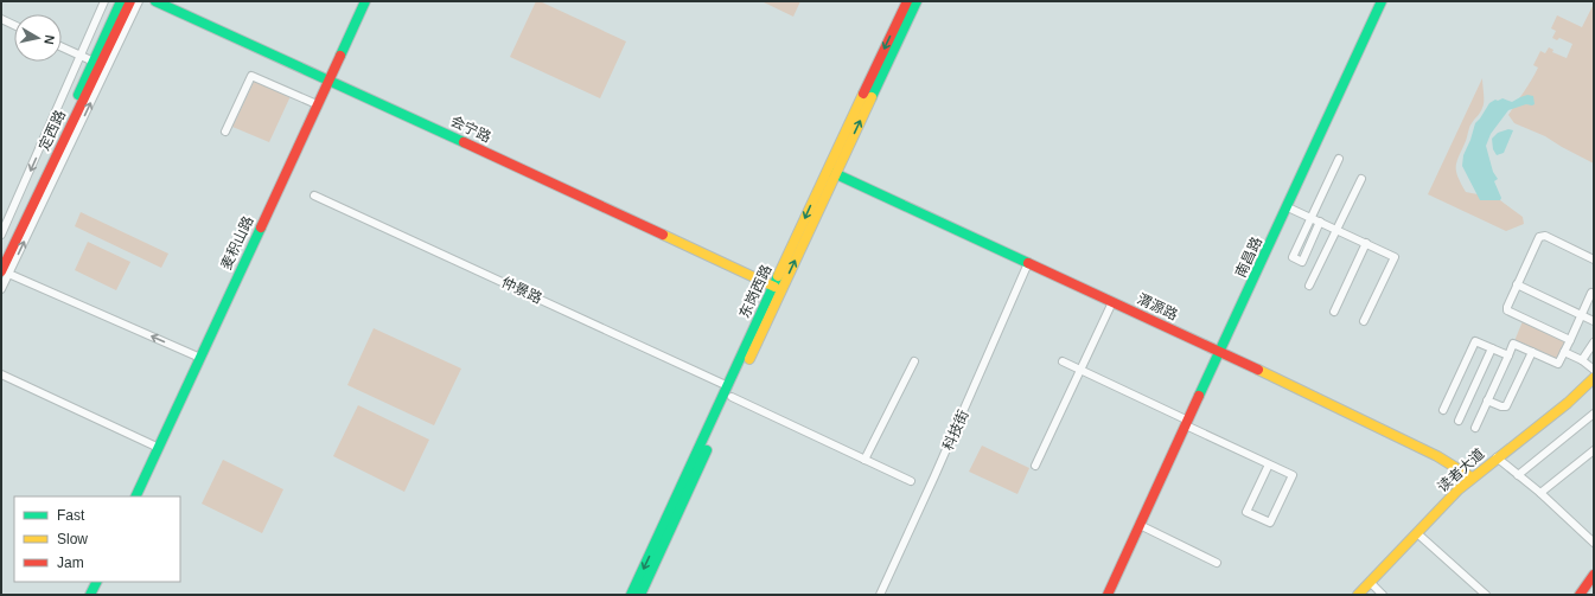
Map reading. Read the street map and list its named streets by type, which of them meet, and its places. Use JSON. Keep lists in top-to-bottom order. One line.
{"streets":{"main road":["会宁路","定西路","麦积山路","南昌路","东岗西路","渭源路","读者大道"],"street":["仲景路","科技街"]},"crossings":[["会宁路","麦积山路"],["会宁路","东岗西路"],["南昌路","渭源路"],["仲景路","东岗西路"],["东岗西路","渭源路"],["渭源路","科技街"],["渭源路","读者大道"]],"legend":["Fast","Slow","Jam"],"north":"right"}
